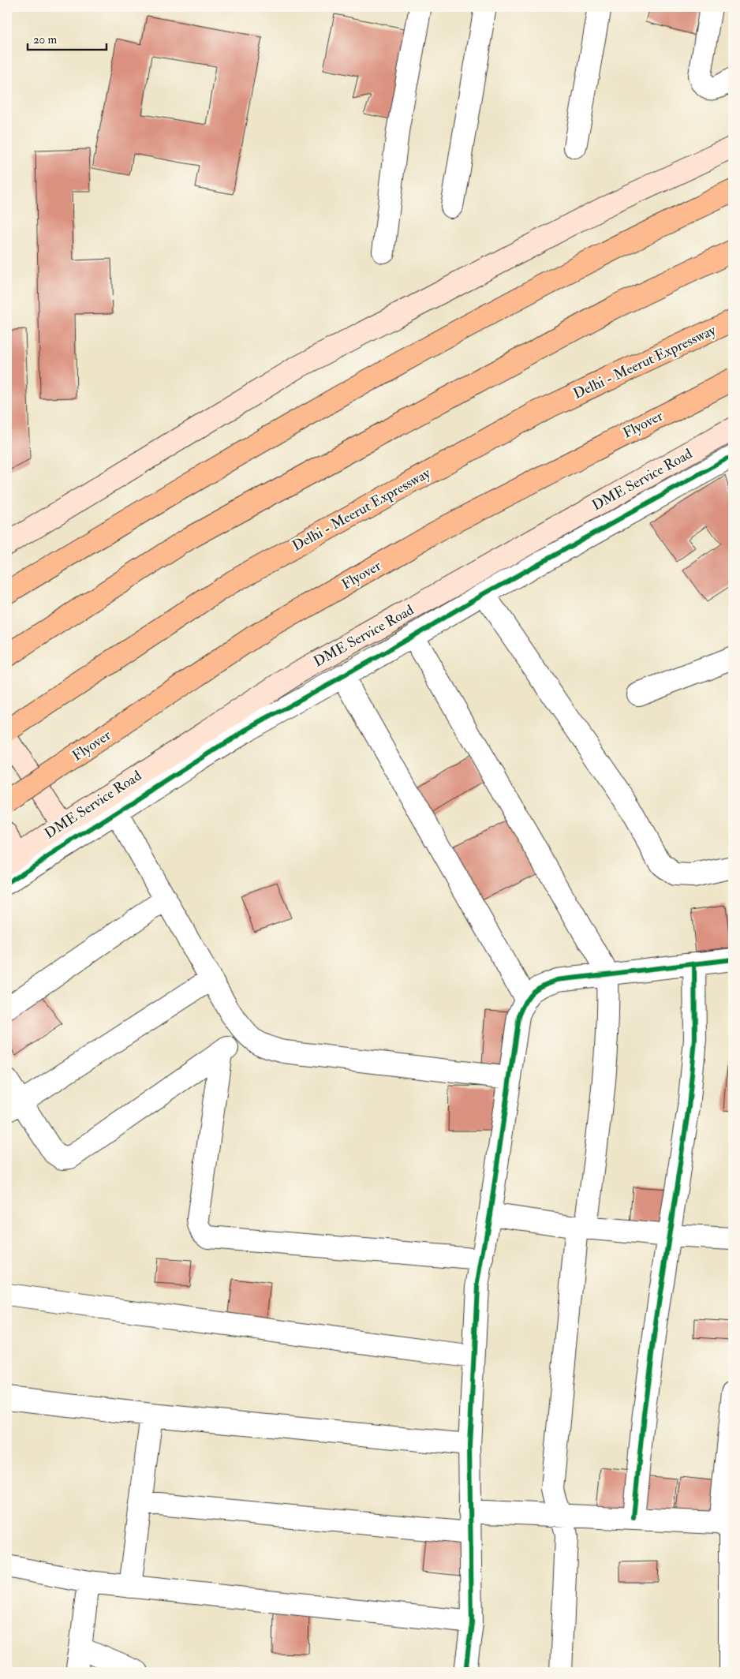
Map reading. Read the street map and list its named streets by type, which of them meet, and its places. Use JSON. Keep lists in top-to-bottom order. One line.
{"streets":{"highway":["Delhi - Meerut Expressway","Flyover"],"main road":["DME Service Road"]},"scale_bar":"20 m"}
